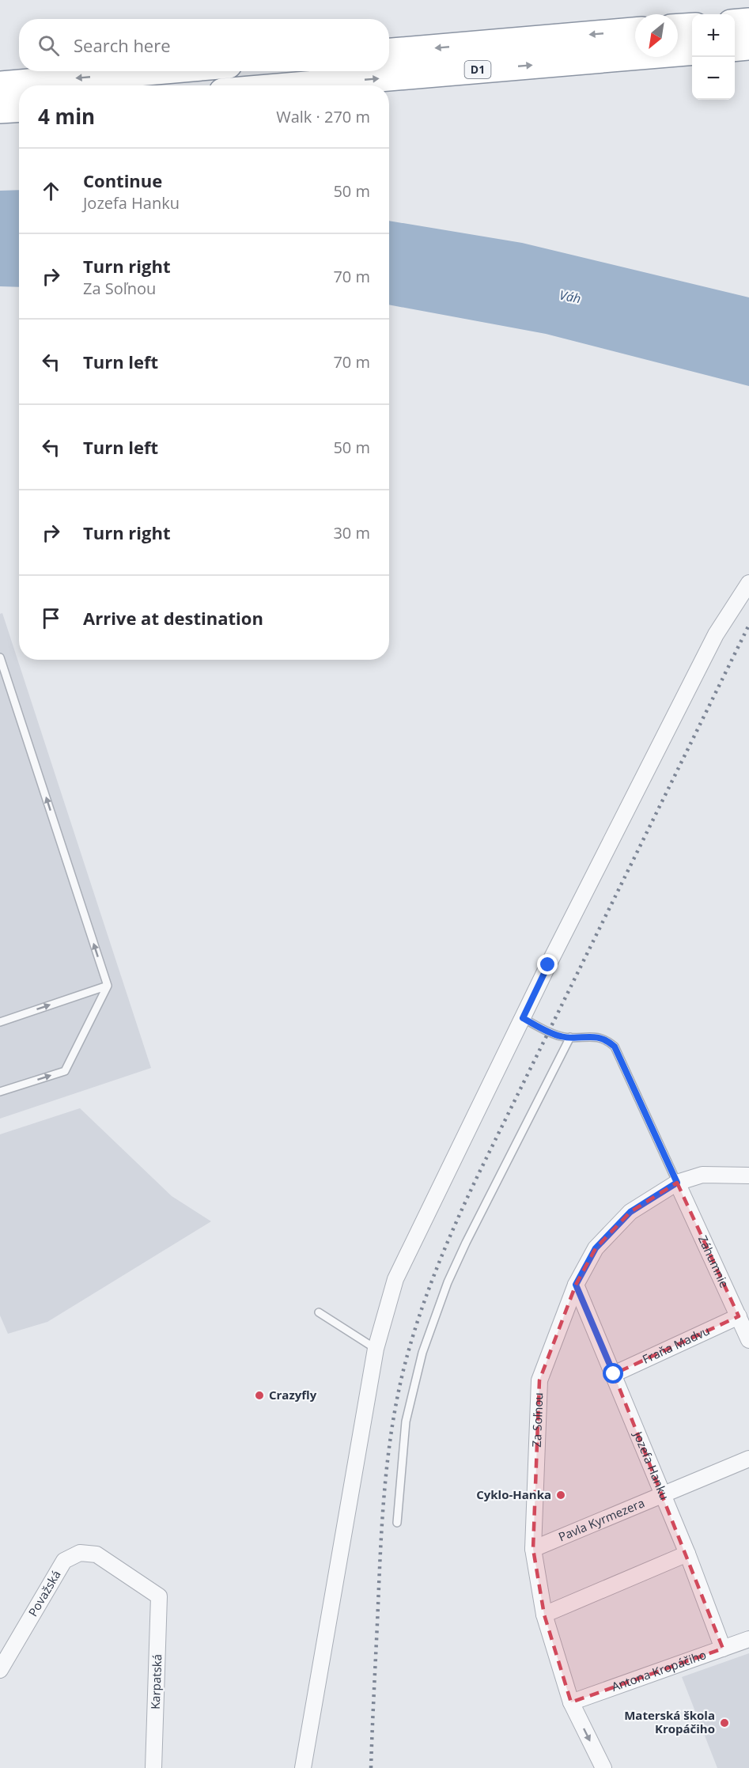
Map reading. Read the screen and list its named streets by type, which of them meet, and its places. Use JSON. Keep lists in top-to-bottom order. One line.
{"streets":{"highway":["D1"],"street":["Záhumnie","Fraňa Madvu","Za Soľnou","Jozefa Hanku","Pavla Kyrmezera","Považská","Antona Kropáčiho","Karpatská"]},"crossings":[["Záhumnie","Fraňa Madvu"],["Záhumnie","Za Soľnou"],["Fraňa Madvu","Jozefa Hanku"],["Za Soľnou","Jozefa Hanku"],["Za Soľnou","Pavla Kyrmezera"],["Za Soľnou","Antona Kropáčiho"],["Jozefa Hanku","Pavla Kyrmezera"],["Jozefa Hanku","Antona Kropáčiho"],["Považská","Karpatská"]],"water":["Váh"],"places":["Crazyfly","Cyklo-Hanka","Materská škola Kropáčiho"],"north":"bottom left","page":{"map_buttons":["+","−"],"search":"Search here","heading":["4 min","Walk · 270 m"],"list":[["Continue","Jozefa Hanku","50 m"],["Turn right","Za Soľnou","70 m"],["Turn left","70 m"],["Turn left","50 m"],["Turn right","30 m"],"Arrive at destination"]}}
